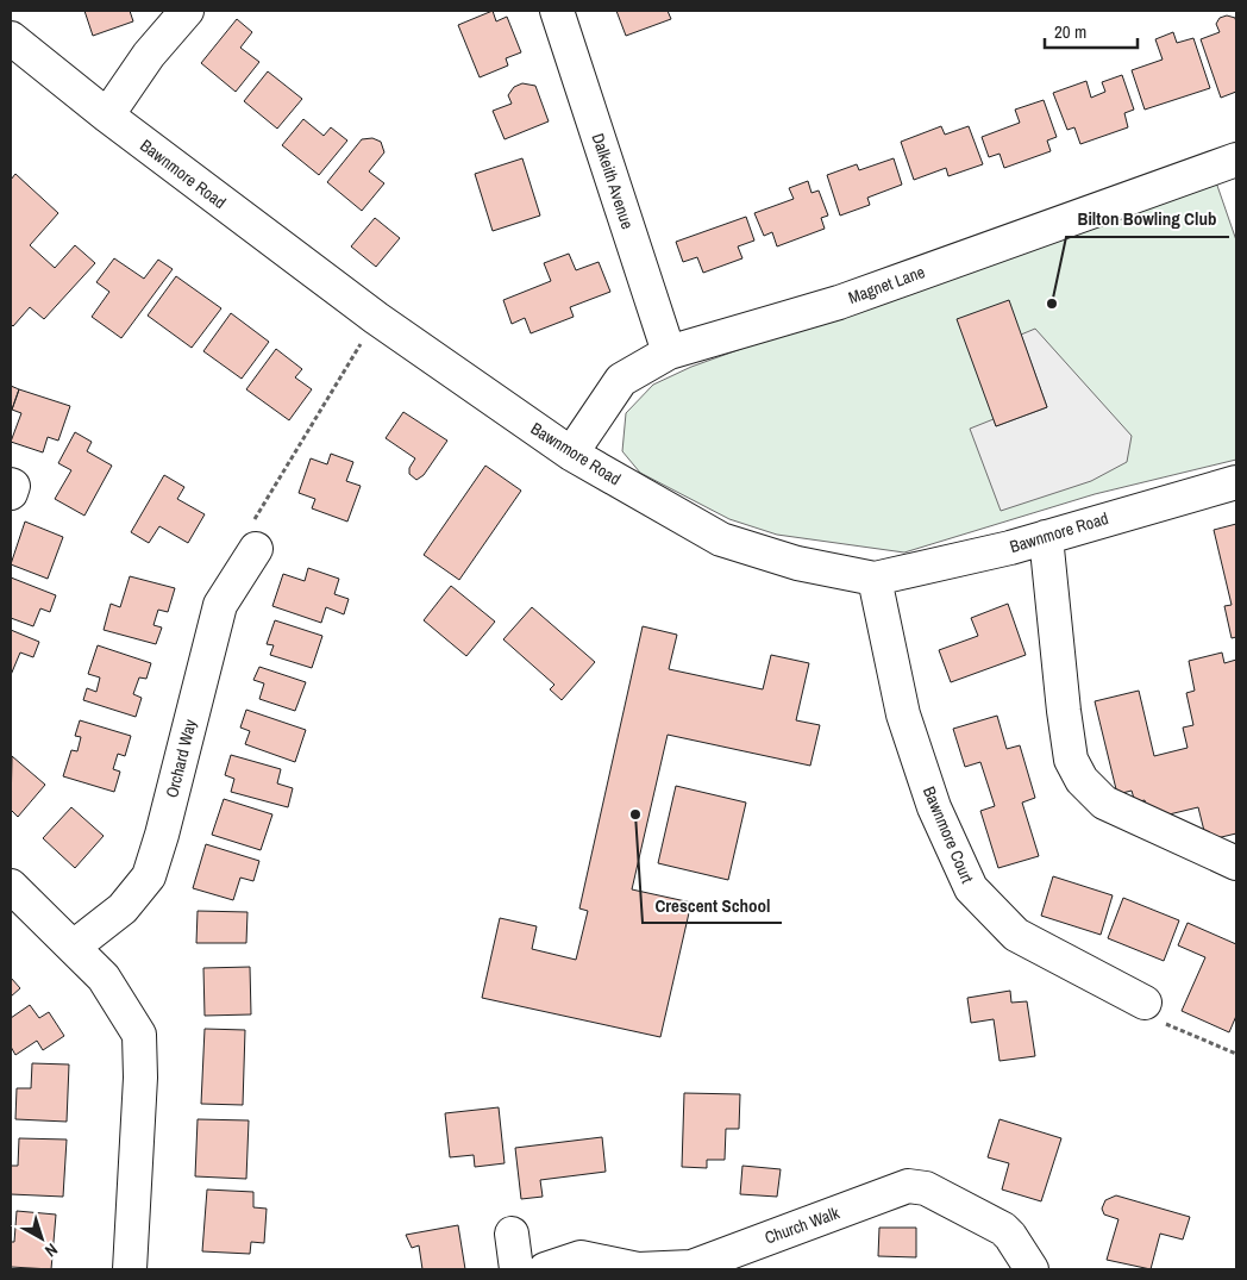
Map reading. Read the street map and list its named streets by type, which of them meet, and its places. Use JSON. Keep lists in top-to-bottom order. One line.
{"streets":{"street":["Bawnmore Road","Dalkeith Avenue","Magnet Lane","Orchard Way","Bawnmore Court","Church Walk"]},"crossings":[["Bawnmore Road","Magnet Lane"],["Bawnmore Road","Bawnmore Court"],["Dalkeith Avenue","Magnet Lane"]],"places":["Bilton Bowling Club","Crescent School"],"scale_bar":"20 m","north":"bottom right"}
